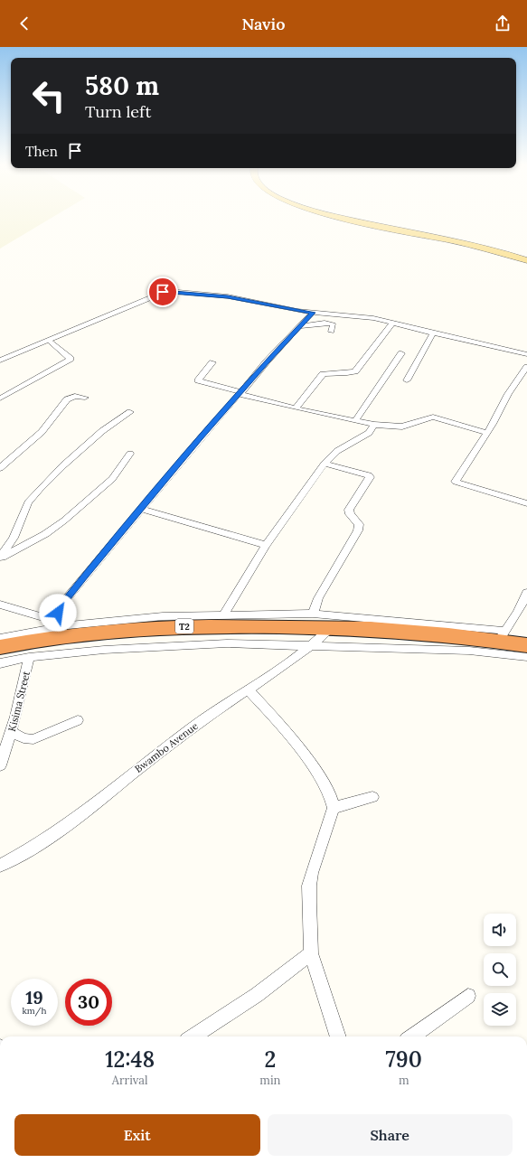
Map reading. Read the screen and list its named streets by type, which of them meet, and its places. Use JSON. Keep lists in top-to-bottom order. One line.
{"streets":{"highway":["T2"],"street":["Kisima Street","Bwambo Avenue"]},"crossings":[["T2","Bwambo Avenue"]],"page":{"header":"Navio","turn":["580 m","Turn left"],"then":"Then","speed":"19 km/h","limit":"30","eta":["12:48","Arrival","2","min","790","m"],"buttons":["Exit","Share"]}}
